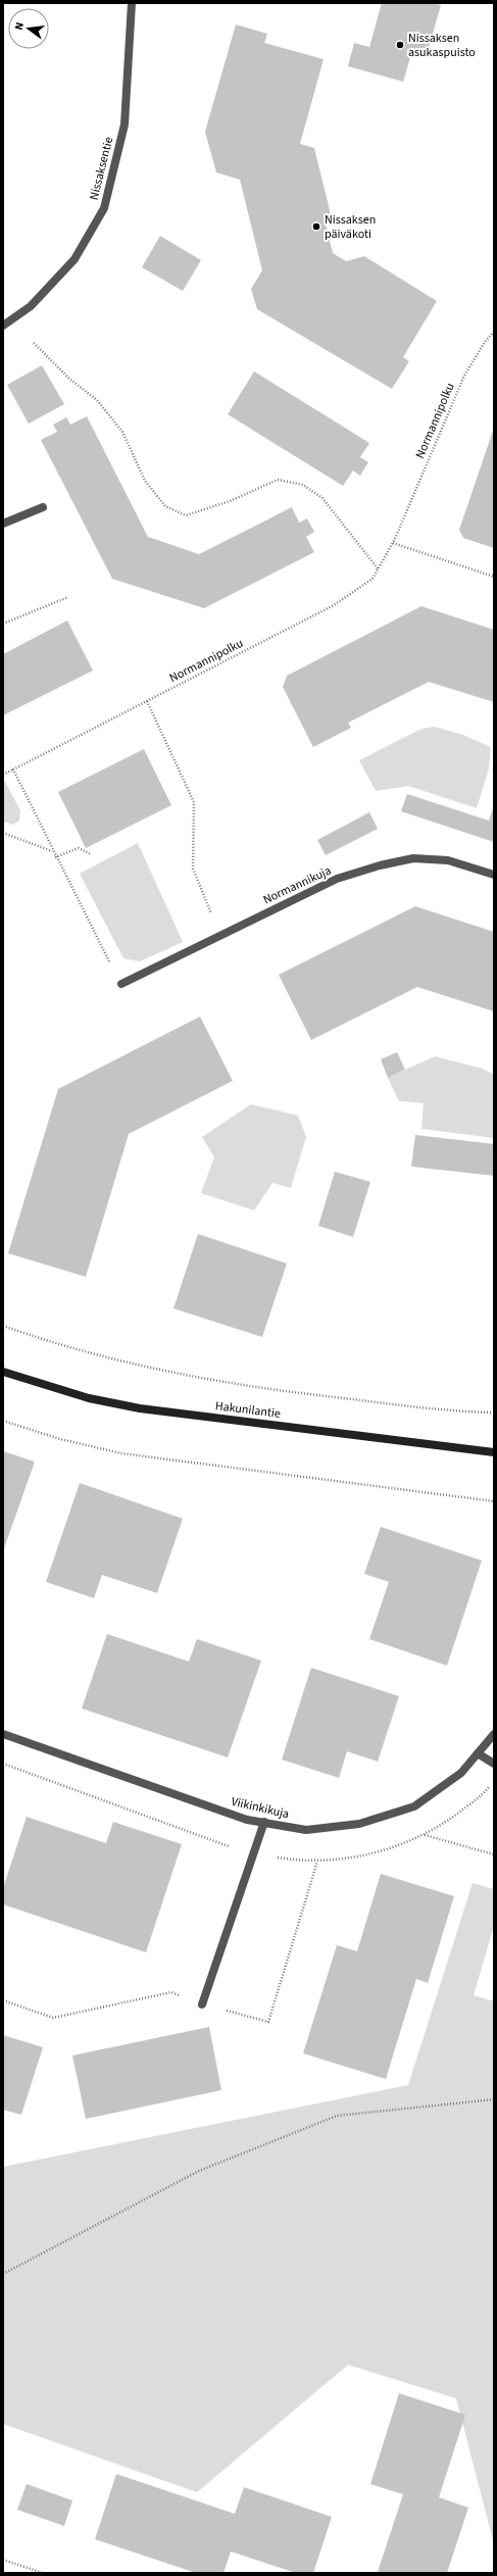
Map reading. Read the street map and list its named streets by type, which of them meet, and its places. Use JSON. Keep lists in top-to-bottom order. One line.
{"streets":{"street":["Nissaksentie","Normannikuja","Hakunilantie","Viikinkikuja"],"path":["Normannipolku"]},"places":["Nissaksen asukaspuisto","Nissaksen päiväkoti"],"north":"left"}
